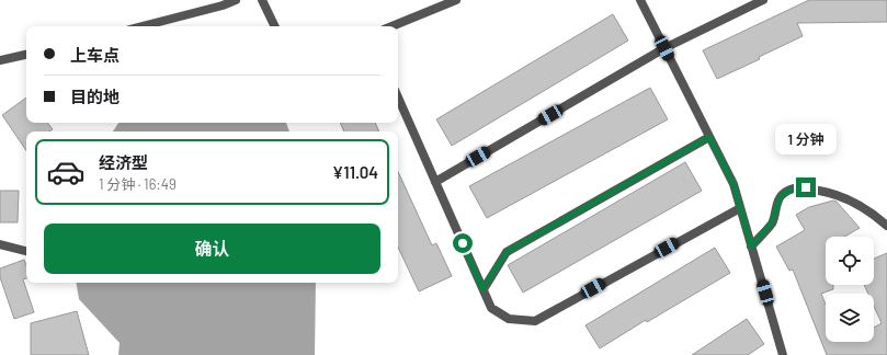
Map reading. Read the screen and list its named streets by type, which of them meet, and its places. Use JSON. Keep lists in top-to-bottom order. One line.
{"page":{"banner":["上车点","目的地"],"bubble":"1 分钟","list":[{"name":"经济型","note":"1 分钟 · 16:49","value":"¥11.04"}],"buttons":"确认"}}
